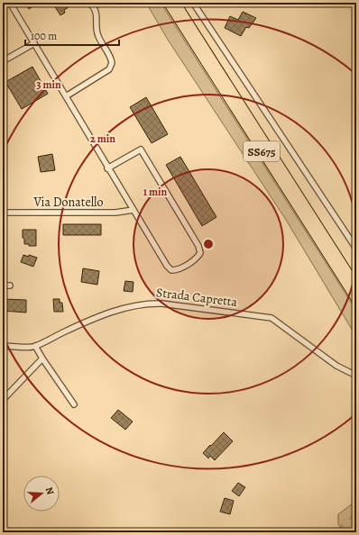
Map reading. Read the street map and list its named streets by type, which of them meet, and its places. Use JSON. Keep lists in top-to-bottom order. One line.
{"streets":{"highway":["SS675"],"street":["Via Donatello","Strada Capretta"]},"scale_bar":"100 m","north":"right","rings":["3 min","2 min","1 min"]}
